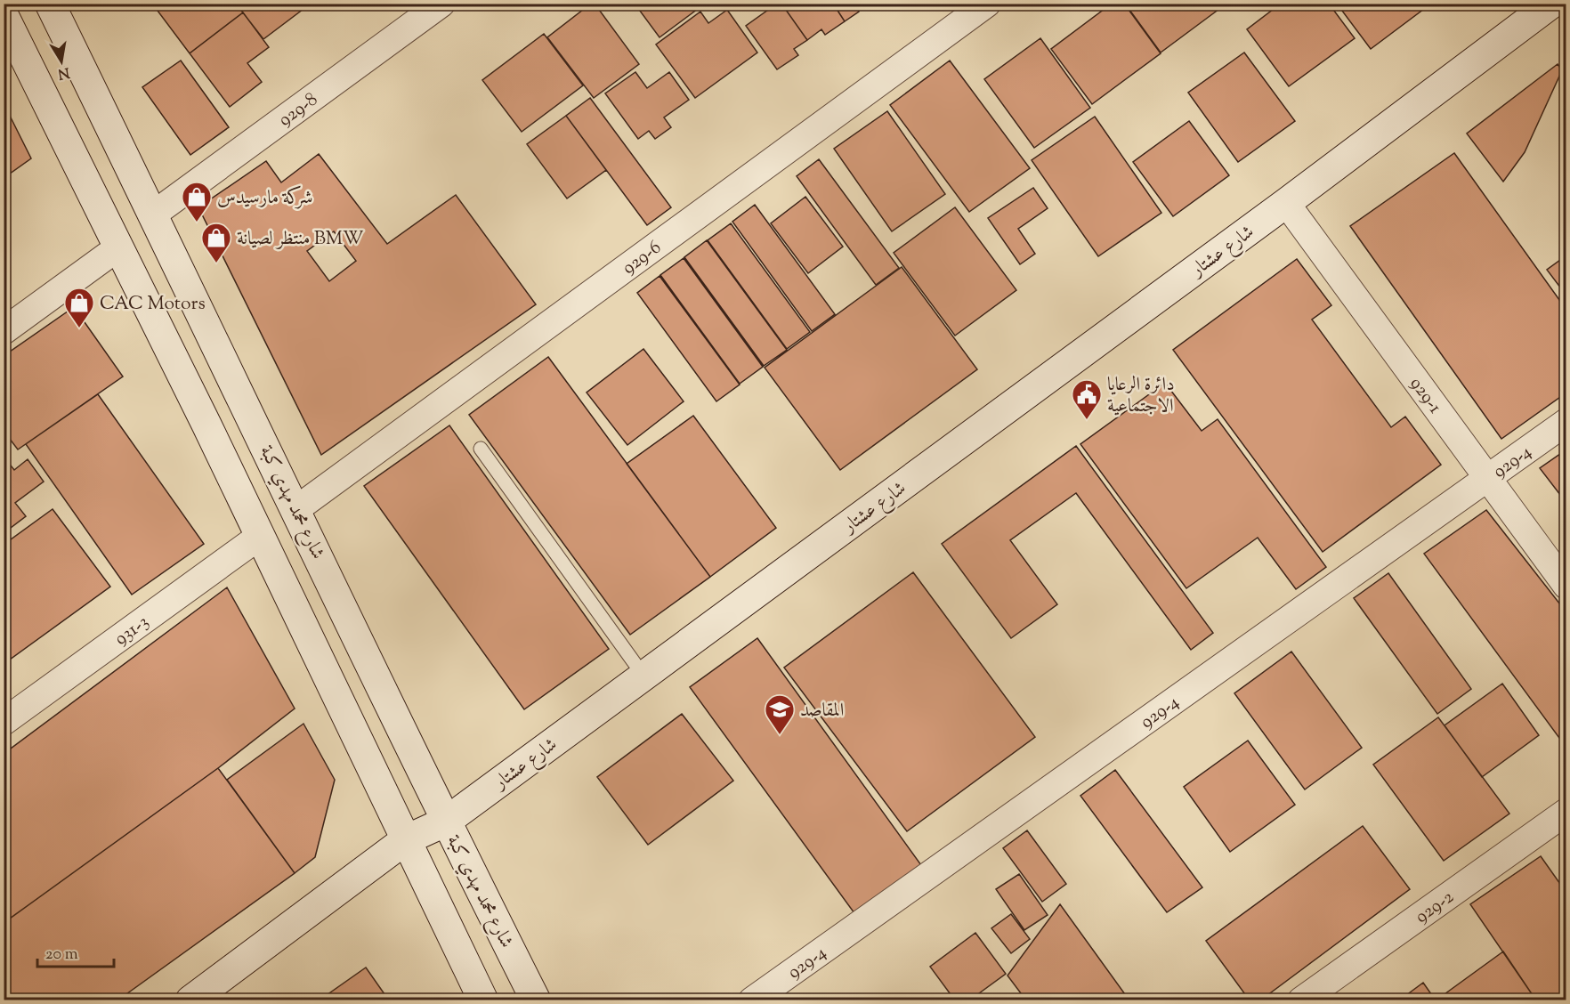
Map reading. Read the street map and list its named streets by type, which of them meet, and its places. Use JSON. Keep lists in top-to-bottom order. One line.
{"streets":{"street":["929-8","شارع عشتار","929-6","929-1","929-4","شارع محمد مهدي كبة","931-3","929-2"]},"crossings":[["929-8","شارع محمد مهدي كبة"],["شارع عشتار","929-1"],["شارع عشتار","شارع محمد مهدي كبة"],["929-6","شارع محمد مهدي كبة"],["929-1","929-4"]],"places":{"shop":["شركة مارسيدس","منتظر لصيانة BMW","CAC Motors"],"public building":["دائرة الرعايا الاجتماعية"],"school or university":["المقاصد"]},"scale_bar":"20 m","north":"bottom"}
